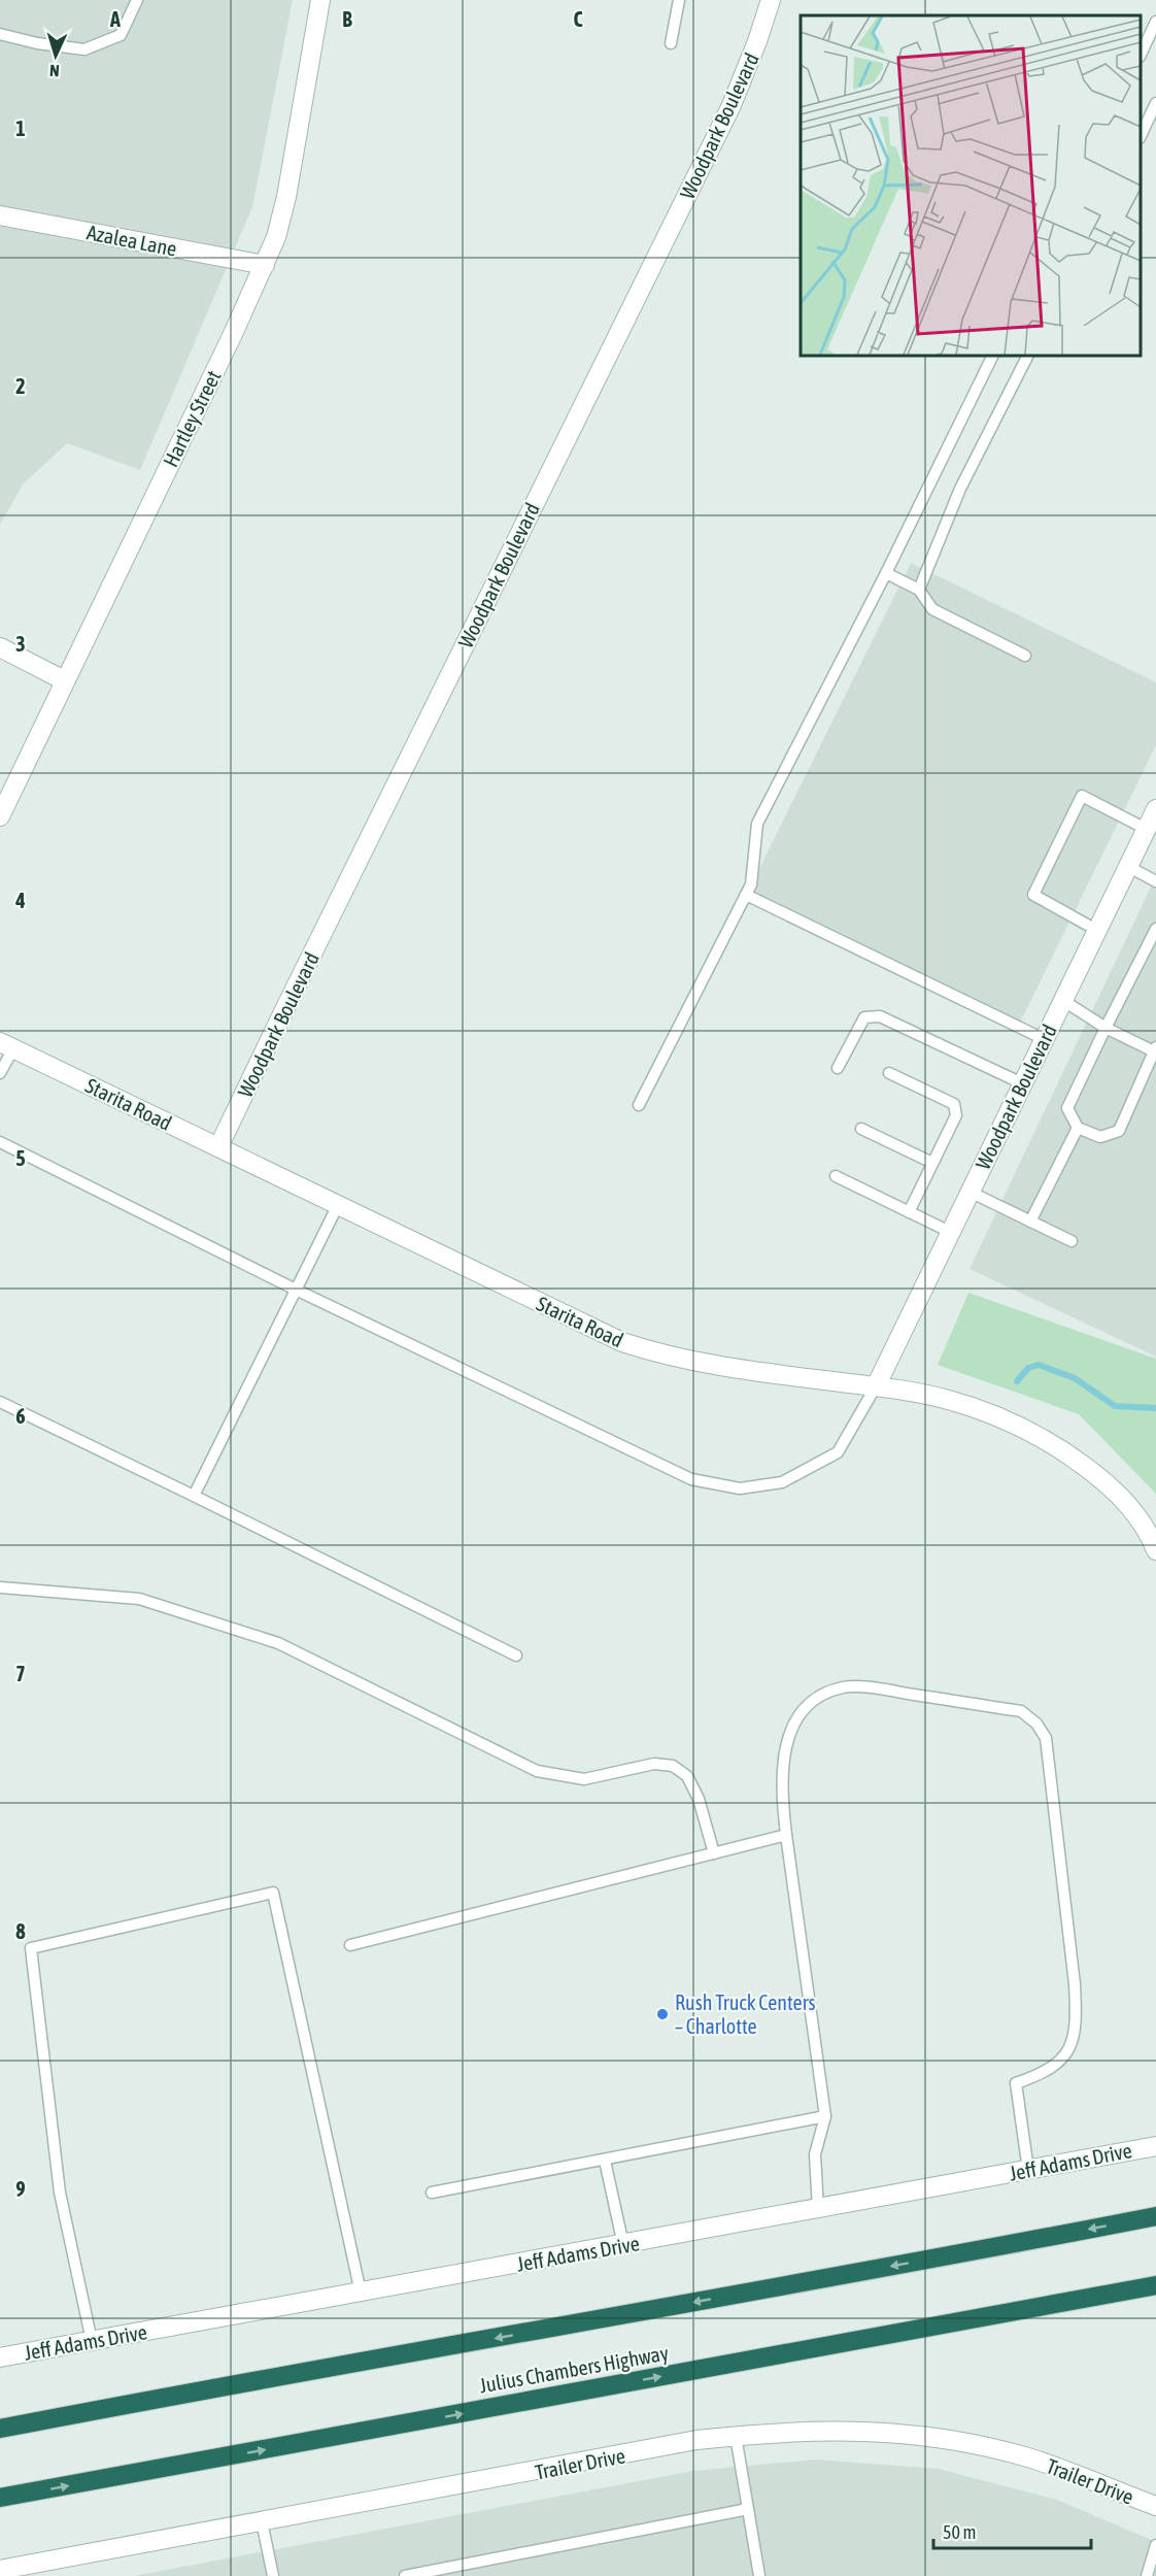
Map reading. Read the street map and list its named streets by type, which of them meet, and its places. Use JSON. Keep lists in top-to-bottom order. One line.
{"streets":{"highway":["Julius Chambers Highway"],"street":["Woodpark Boulevard","Azalea Lane","Hartley Street","Starita Road","Jeff Adams Drive","Trailer Drive"]},"crossings":[["Woodpark Boulevard","Starita Road"],["Azalea Lane","Hartley Street"]],"places":["Rush Truck Centers – Charlotte"],"scale_bar":"50 m","north":"bottom","grid":{"columns":["A","B","C"],"rows":["1","2","3","4","5","6","7","8","9"]}}
